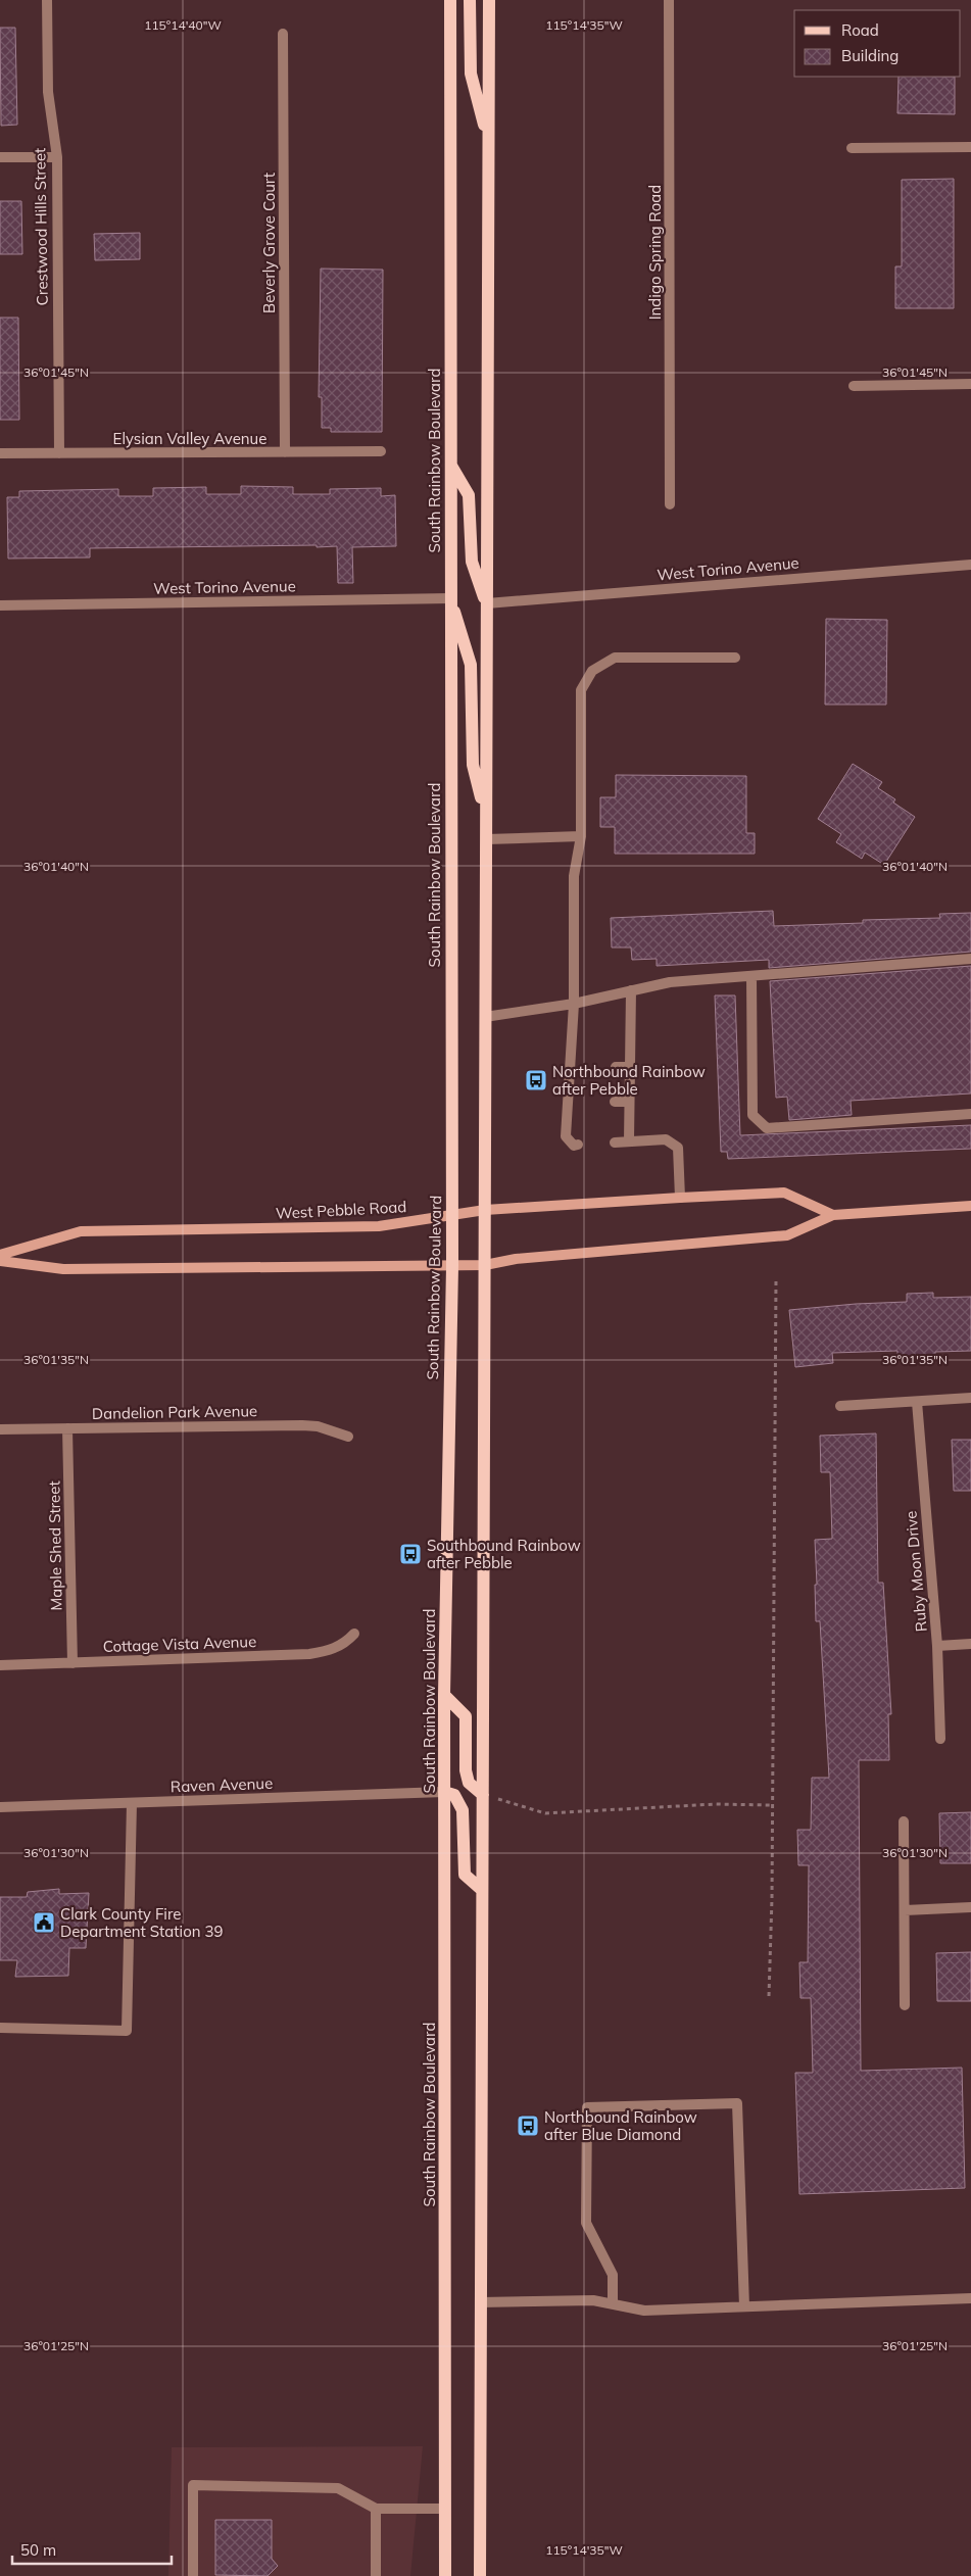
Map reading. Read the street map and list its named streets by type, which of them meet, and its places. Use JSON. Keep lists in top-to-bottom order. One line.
{"streets":{"main road":["South Rainbow Boulevard"],"street":["Crestwood Hills Street","Beverly Grove Court","Indigo Spring Road","Elysian Valley Avenue","West Torino Avenue","West Pebble Road","Dandelion Park Avenue","Maple Shed Street","Ruby Moon Drive","Cottage Vista Avenue","Raven Avenue"]},"crossings":[["Crestwood Hills Street","Elysian Valley Avenue"],["Beverly Grove Court","Elysian Valley Avenue"],["South Rainbow Boulevard","West Torino Avenue"],["South Rainbow Boulevard","West Pebble Road"],["South Rainbow Boulevard","Raven Avenue"],["Dandelion Park Avenue","Maple Shed Street"],["Maple Shed Street","Cottage Vista Avenue"]],"places":{"bus stop":["Northbound Rainbow after Pebble","Southbound Rainbow after Pebble","Northbound Rainbow after Blue Diamond"],"public building":["Clark County Fire Department Station 39"]},"legend":["Road","Building"],"scale_bar":"50 m","coordinates":["115°14'40\"W","115°14'35\"W","36°01'45\"N","36°01'40\"N","36°01'35\"N","36°01'30\"N","36°01'25\"N"]}
